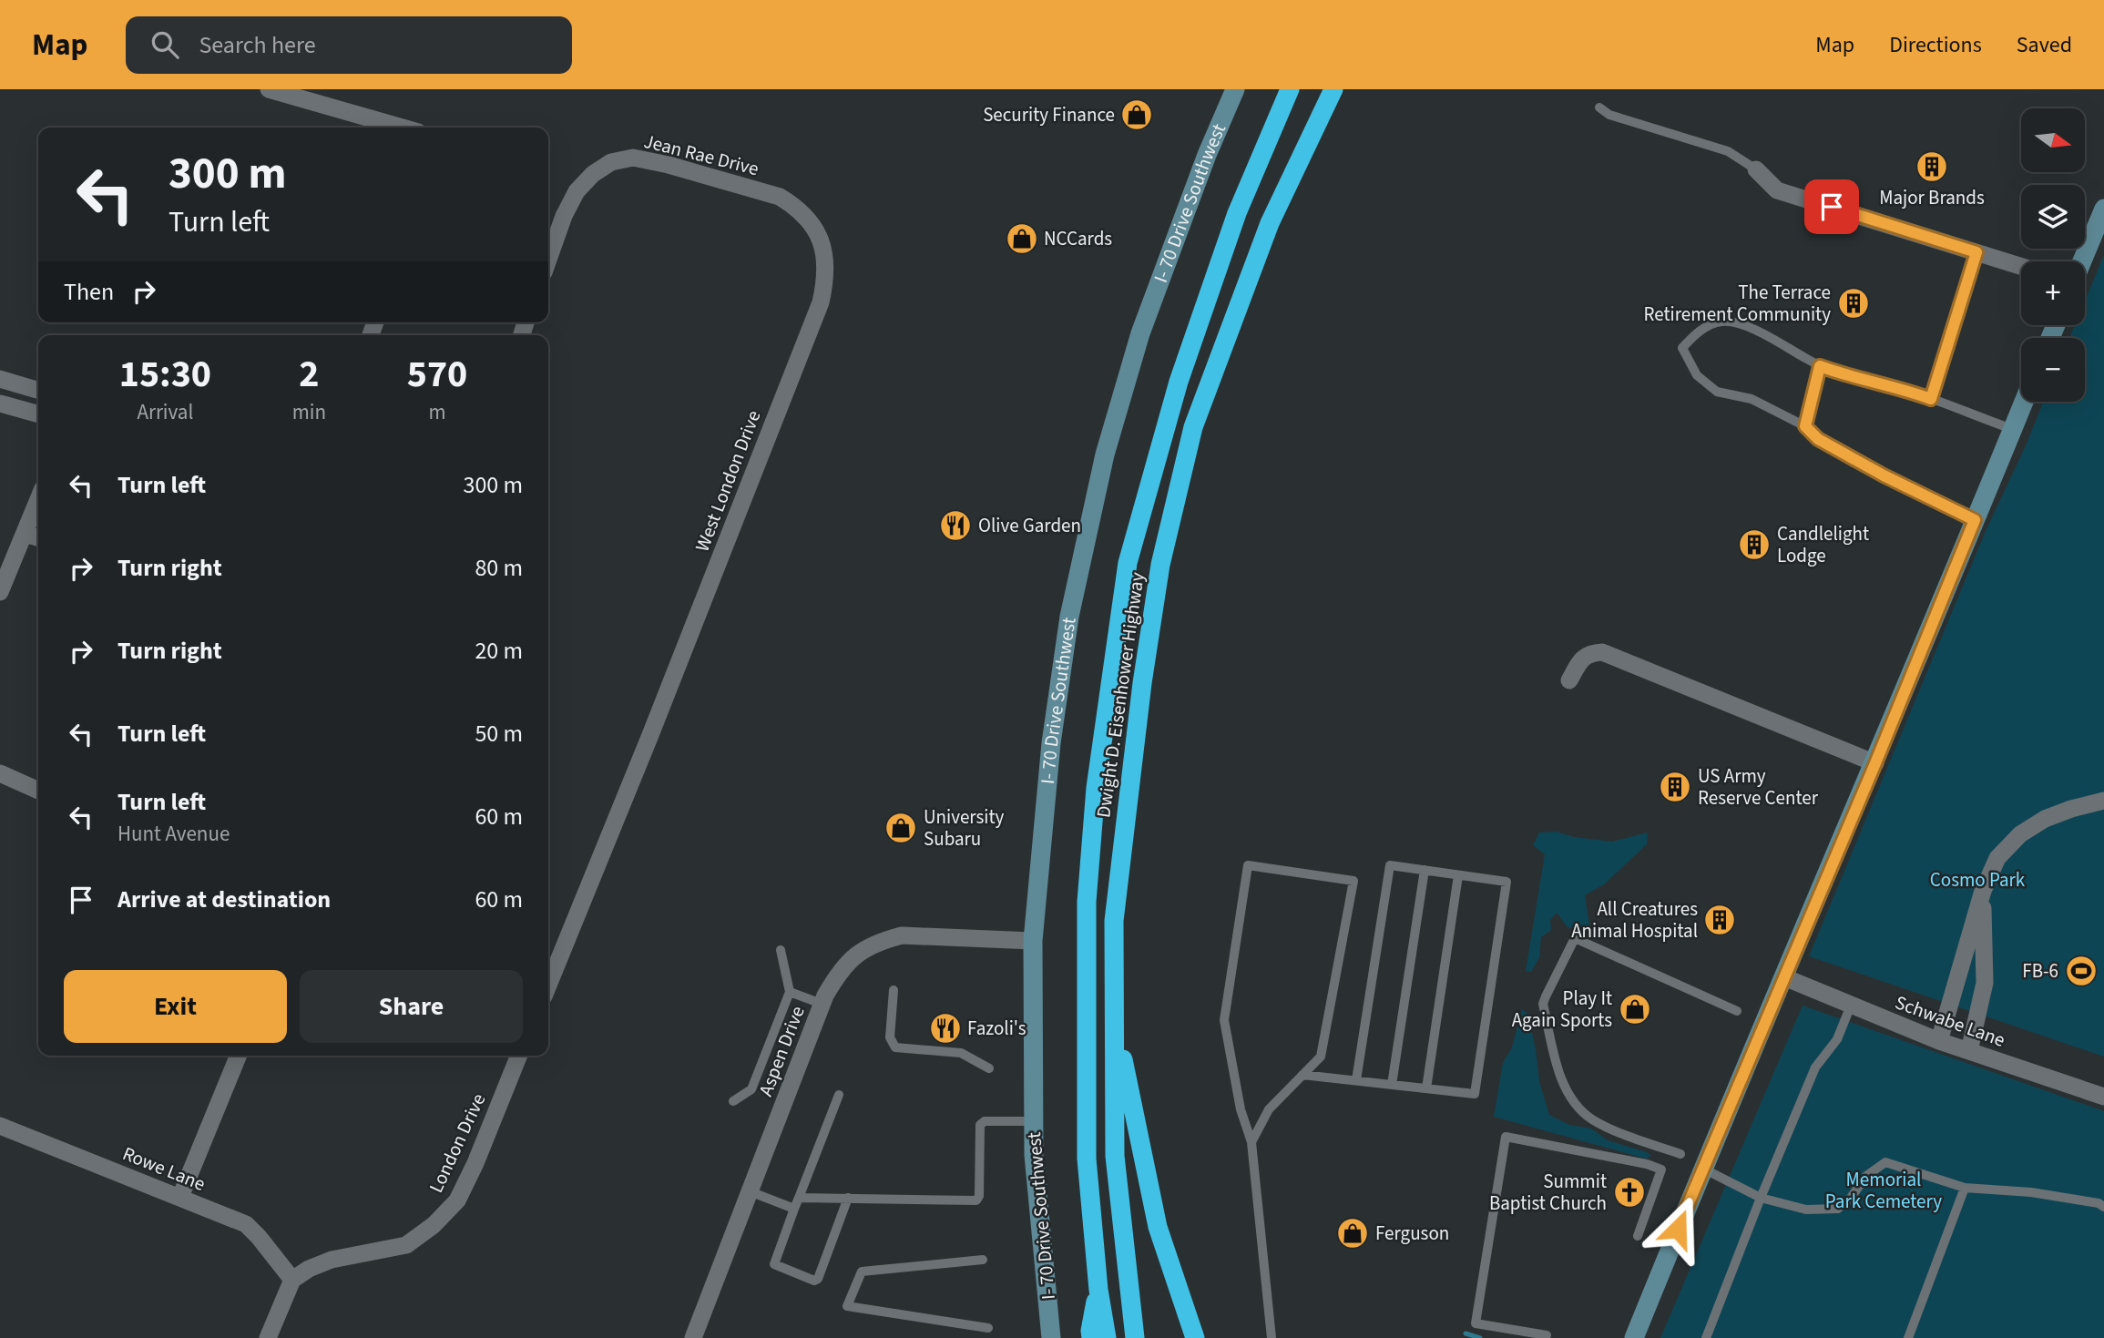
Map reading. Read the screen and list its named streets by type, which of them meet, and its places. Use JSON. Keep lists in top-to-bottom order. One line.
{"streets":{"highway":["Dwight D. Eisenhower Highway"],"street":["Jean Rae Drive","I- 70 Drive Southwest","West London Drive","Schwabe Lane","Aspen Drive","London Drive","Rowe Lane"]},"crossings":[["Jean Rae Drive","West London Drive"],["I- 70 Drive Southwest","Aspen Drive"],["London Drive","Rowe Lane"]],"parks":["Cosmo Park","Memorial Park Cemetery"],"places":{"shop":["Security Finance","NCCards","University Subaru","Play It Again Sports","Ferguson"],"building":["Major Brands","The Terrace Retirement Community","Candlelight Lodge","US Army Reserve Center","All Creatures Animal Hospital"],"restaurant":["Olive Garden","Fazoli's"],"sports":["FB-6"],"church":["Summit Baptist Church"]},"north":"right","page":{"header":"Map","search":"Search here","nav":["Map","Directions","Saved"],"map_buttons":["+","−"],"turn":["300 m","Turn left"],"then":"Then","eta":["15:30","Arrival","2","min","570","m"],"list":[{"name":"Turn left","value":"300 m"},{"name":"Turn right","value":"80 m"},{"name":"Turn right","value":"20 m"},{"name":"Turn left","value":"50 m"},{"name":"Turn left","note":"Hunt Avenue","value":"60 m"},{"name":"Arrive at destination","value":"60 m"}],"buttons":["Exit","Share"]}}
